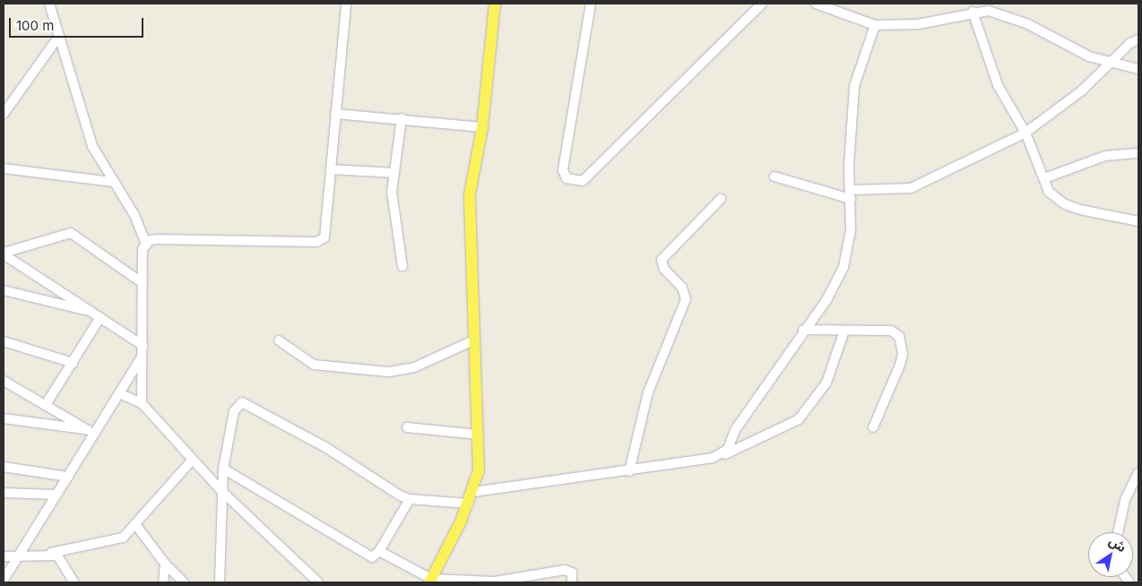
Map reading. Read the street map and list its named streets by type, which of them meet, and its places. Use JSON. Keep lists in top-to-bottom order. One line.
{"scale_bar":"100 m","north":"top right"}
